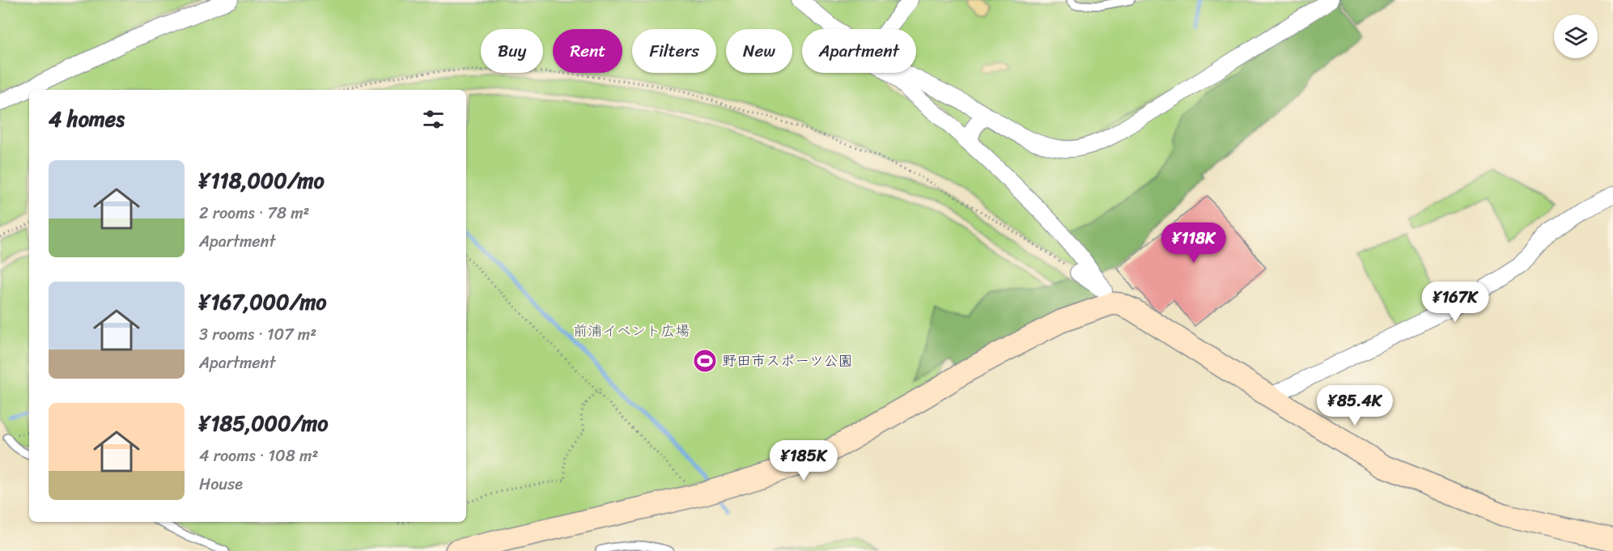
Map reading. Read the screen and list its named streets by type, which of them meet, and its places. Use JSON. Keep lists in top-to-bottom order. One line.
{"parks":["前浦イベント広場"],"places":{"sports":["野田市スポーツ公園"]},"page":{"chip":["Buy","Rent","Filters","New","Apartment"],"heading":"4 homes","list":[{"name":"¥118,000/mo","note":"2 rooms · 78 m² · Apartment"},{"name":"¥167,000/mo","note":"3 rooms · 107 m² · Apartment"},{"name":"¥185,000/mo","note":"4 rooms · 108 m² · House"}],"price":["¥118K","¥167K","¥85.4K","¥185K"]}}
